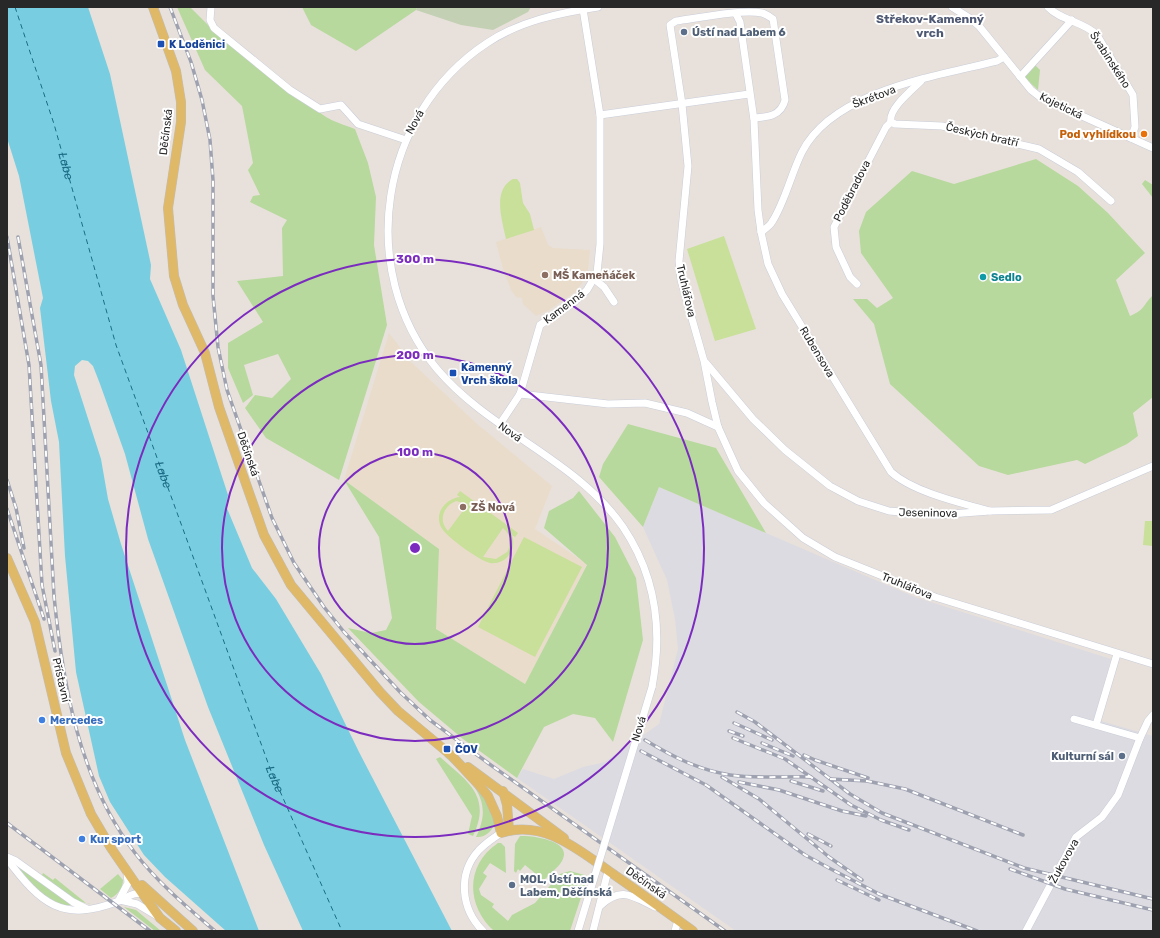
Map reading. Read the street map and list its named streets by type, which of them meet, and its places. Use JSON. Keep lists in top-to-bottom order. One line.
{"streets":{"main road":["Děčínská","Přístavní"],"street":["Švabinského","Škrétova","Kojetická","Nová","Českých bratří","Poděbradova","Truhlářova","Kamenná","Rubensova","Jeseninova","Žukovova"]},"crossings":[["Švabinského","Kojetická"],["Škrétova","Kojetická"],["Škrétova","Rubensova"],["Nová","Kamenná"],["Českých bratří","Poděbradova"],["Truhlářova","Rubensova"],["Truhlářova","Jeseninova"],["Rubensova","Jeseninova"]],"districts":["Střekov-Kamenný vrch"],"water":["Labe"],"places":{"other":["Ústí nad Labem 6","Pod vyhlídkou","MŠ Kameňáček","Sedlo","ZŠ Nová","Mercedes","Kulturní sál","Kur sport","MOL, Ústí nad Labem, Děčínská"],"transit":["K Loděnici","Kamenný Vrch škola","ČOV"]},"rings":["300 m","200 m","100 m"]}
